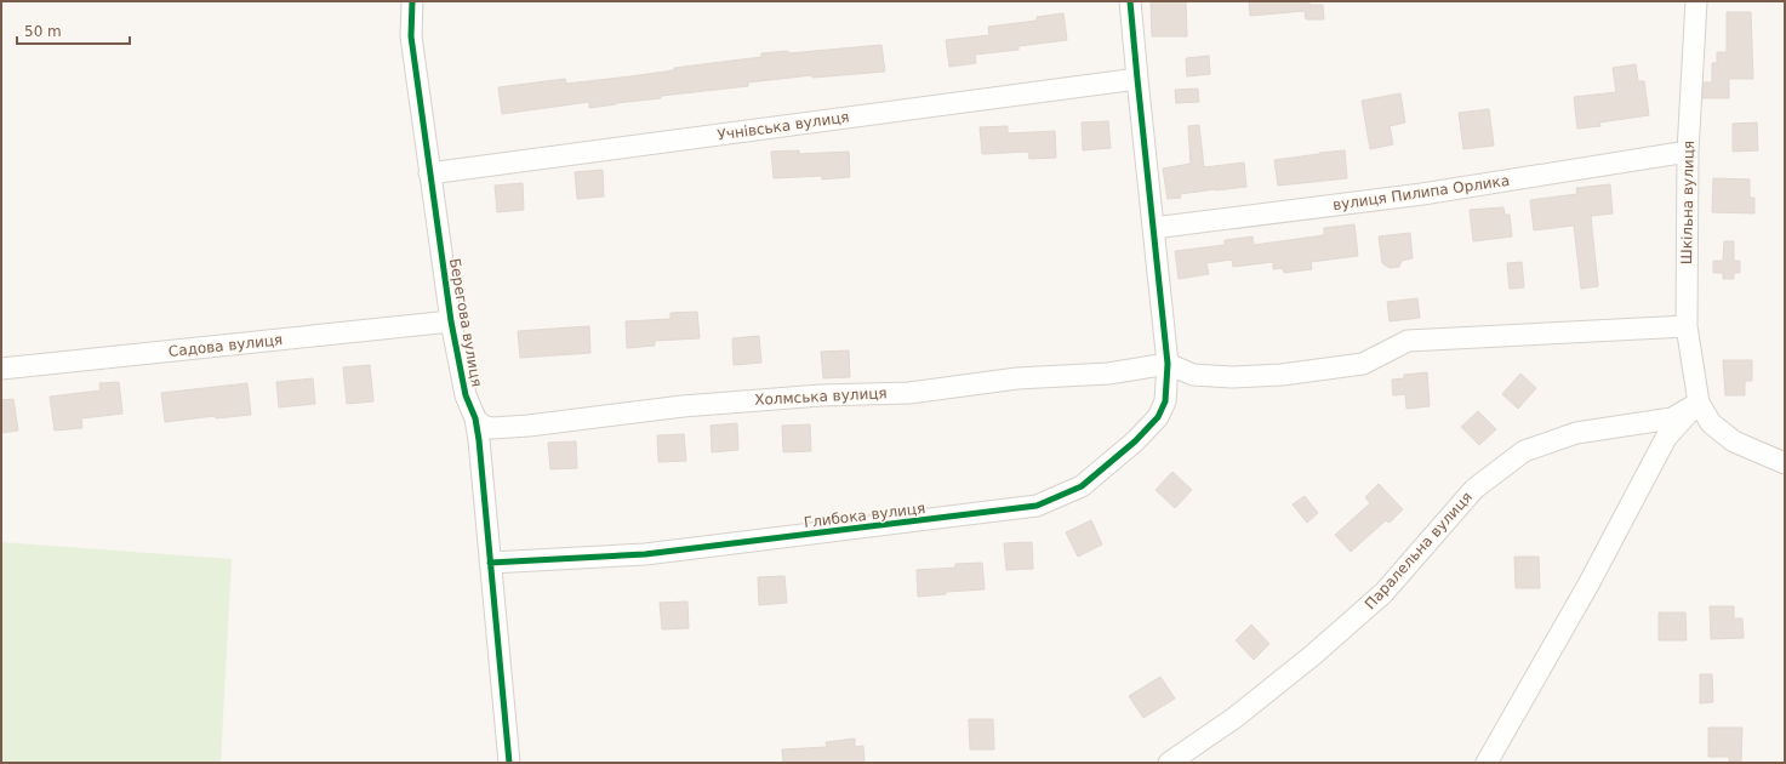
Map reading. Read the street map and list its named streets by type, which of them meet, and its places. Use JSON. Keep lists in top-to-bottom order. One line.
{"streets":{"street":["Учнівська вулиця","вулиця Пилипа Орлика","Шкільна вулиця","Берегова вулиця","Садова вулиця","Холмська вулиця","Глибока вулиця","Паралельна вулиця"]},"crossings":[["Учнівська вулиця","Берегова вулиця"],["Учнівська вулиця","Глибока вулиця"],["вулиця Пилипа Орлика","Шкільна вулиця"],["вулиця Пилипа Орлика","Глибока вулиця"],["Шкільна вулиця","Паралельна вулиця"],["Берегова вулиця","Садова вулиця"],["Берегова вулиця","Холмська вулиця"],["Берегова вулиця","Глибока вулиця"],["Холмська вулиця","Глибока вулиця"]],"scale_bar":"50 m"}
